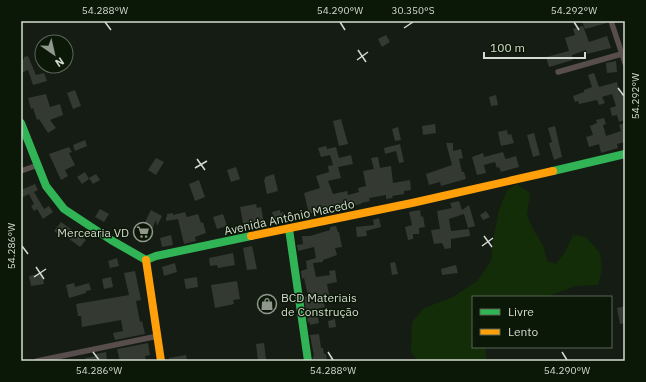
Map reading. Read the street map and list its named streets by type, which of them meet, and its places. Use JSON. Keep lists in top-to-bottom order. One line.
{"streets":{"street":["Avenida Antônio Macedo"]},"places":{"supermarket":["Mercearia VD"],"shop":["BCD Materiais de Construção"]},"legend":["Livre","Lento"],"scale_bar":"100 m","north":"bottom right","coordinates":["54.288°W","54.290°W","30.350°S","54.292°W","54.286°W"]}
